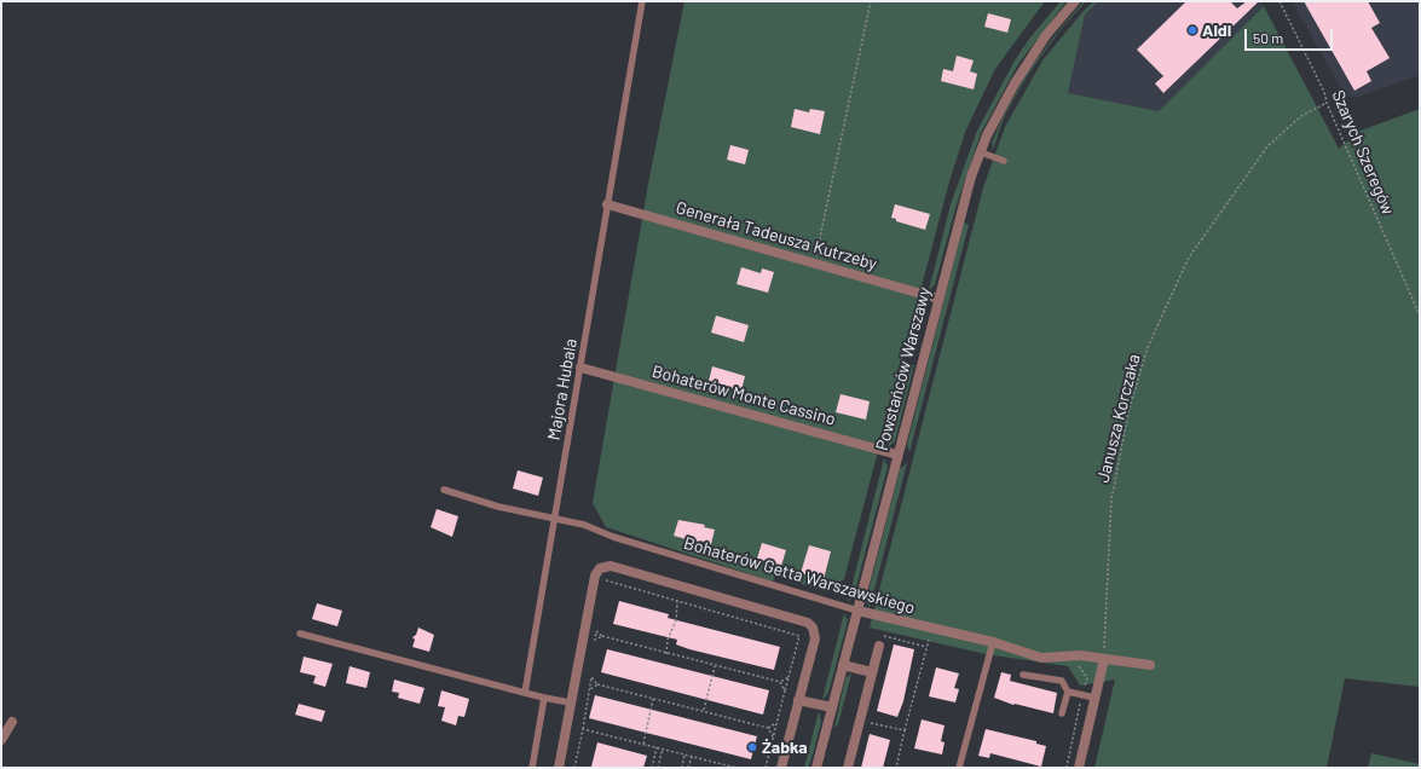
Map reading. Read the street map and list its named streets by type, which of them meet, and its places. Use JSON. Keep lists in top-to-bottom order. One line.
{"streets":{"street":["Generała Tadeusza Kutrzeby","Powstańców Warszawy","Bohaterów Monte Cassino","Bohaterów Getta Warszawskiego"],"lane":["Majora Hubala"],"path":["Szarych Szeregów","Janusza Korczaka"]},"crossings":[["Szarych Szeregów","Janusza Korczaka"],["Generała Tadeusza Kutrzeby","Powstańców Warszawy"],["Generała Tadeusza Kutrzeby","Majora Hubala"],["Powstańców Warszawy","Bohaterów Monte Cassino"],["Powstańców Warszawy","Bohaterów Getta Warszawskiego"],["Majora Hubala","Bohaterów Monte Cassino"],["Majora Hubala","Bohaterów Getta Warszawskiego"],["Janusza Korczaka","Bohaterów Getta Warszawskiego"]],"places":["Aldi","Żabka"],"scale_bar":"50 m"}
